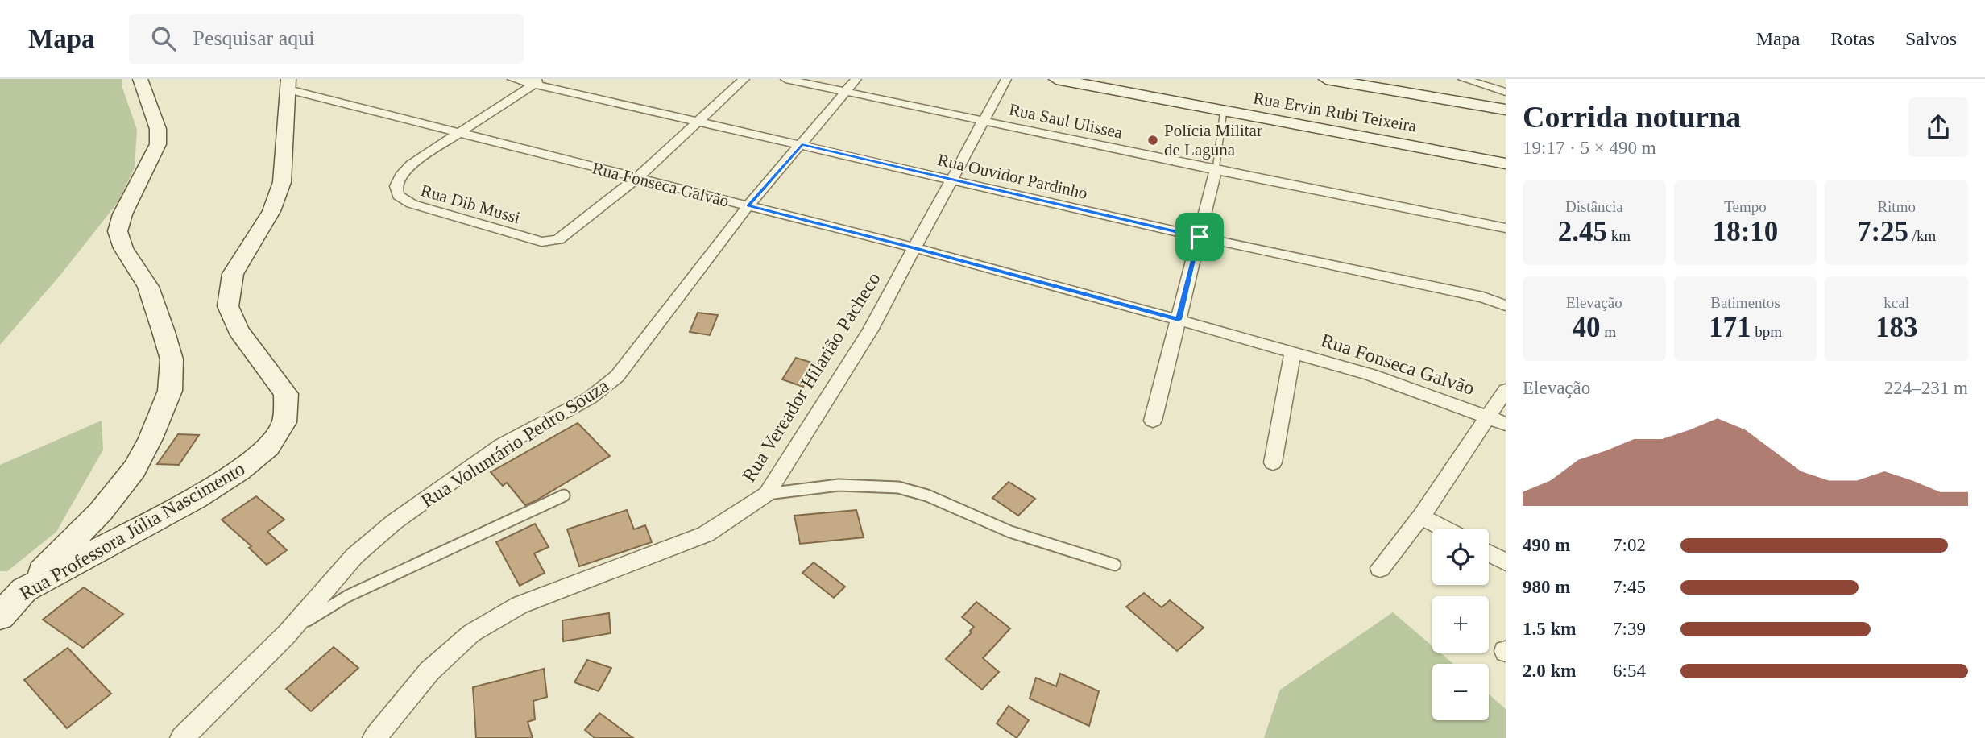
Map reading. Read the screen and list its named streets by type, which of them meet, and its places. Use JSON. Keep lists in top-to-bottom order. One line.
{"streets":{"street":["Rua Ervin Rubi Teixeira","Rua Saul Ulissea","Rua Ouvidor Pardinho","Rua Fonseca Galvão","Rua Dib Mussi","Rua Vereador Hilarião Pacheco","Rua Voluntário Pedro Souza","Rua Professora Júlia Nascimento"]},"crossings":[["Rua Saul Ulissea","Rua Vereador Hilarião Pacheco"],["Rua Saul Ulissea","Rua Voluntário Pedro Souza"],["Rua Ouvidor Pardinho","Rua Dib Mussi"],["Rua Ouvidor Pardinho","Rua Vereador Hilarião Pacheco"],["Rua Ouvidor Pardinho","Rua Voluntário Pedro Souza"],["Rua Fonseca Galvão","Rua Dib Mussi"],["Rua Fonseca Galvão","Rua Vereador Hilarião Pacheco"],["Rua Fonseca Galvão","Rua Voluntário Pedro Souza"],["Rua Fonseca Galvão","Rua Professora Júlia Nascimento"]],"places":["Polícia Militar de Laguna"],"page":{"header":"Mapa","search":"Pesquisar aqui","nav":["Mapa","Rotas","Salvos"],"heading":["Corrida noturna","19:17 · 5 × 490 m"],"stats":[["Distância","2.45 km"],["Tempo","18:10"],["Ritmo","7:25 /km"],["Elevação","40 m"],["Batimentos","171 bpm"],["kcal","183"]],"chart":["Elevação","224–231 m"],"list":[{"name":"490 m","note":"7:02"},{"name":"980 m","note":"7:45"},{"name":"1.5 km","note":"7:39"},{"name":"2.0 km","note":"6:54"}],"map_buttons":["+","−"]}}
